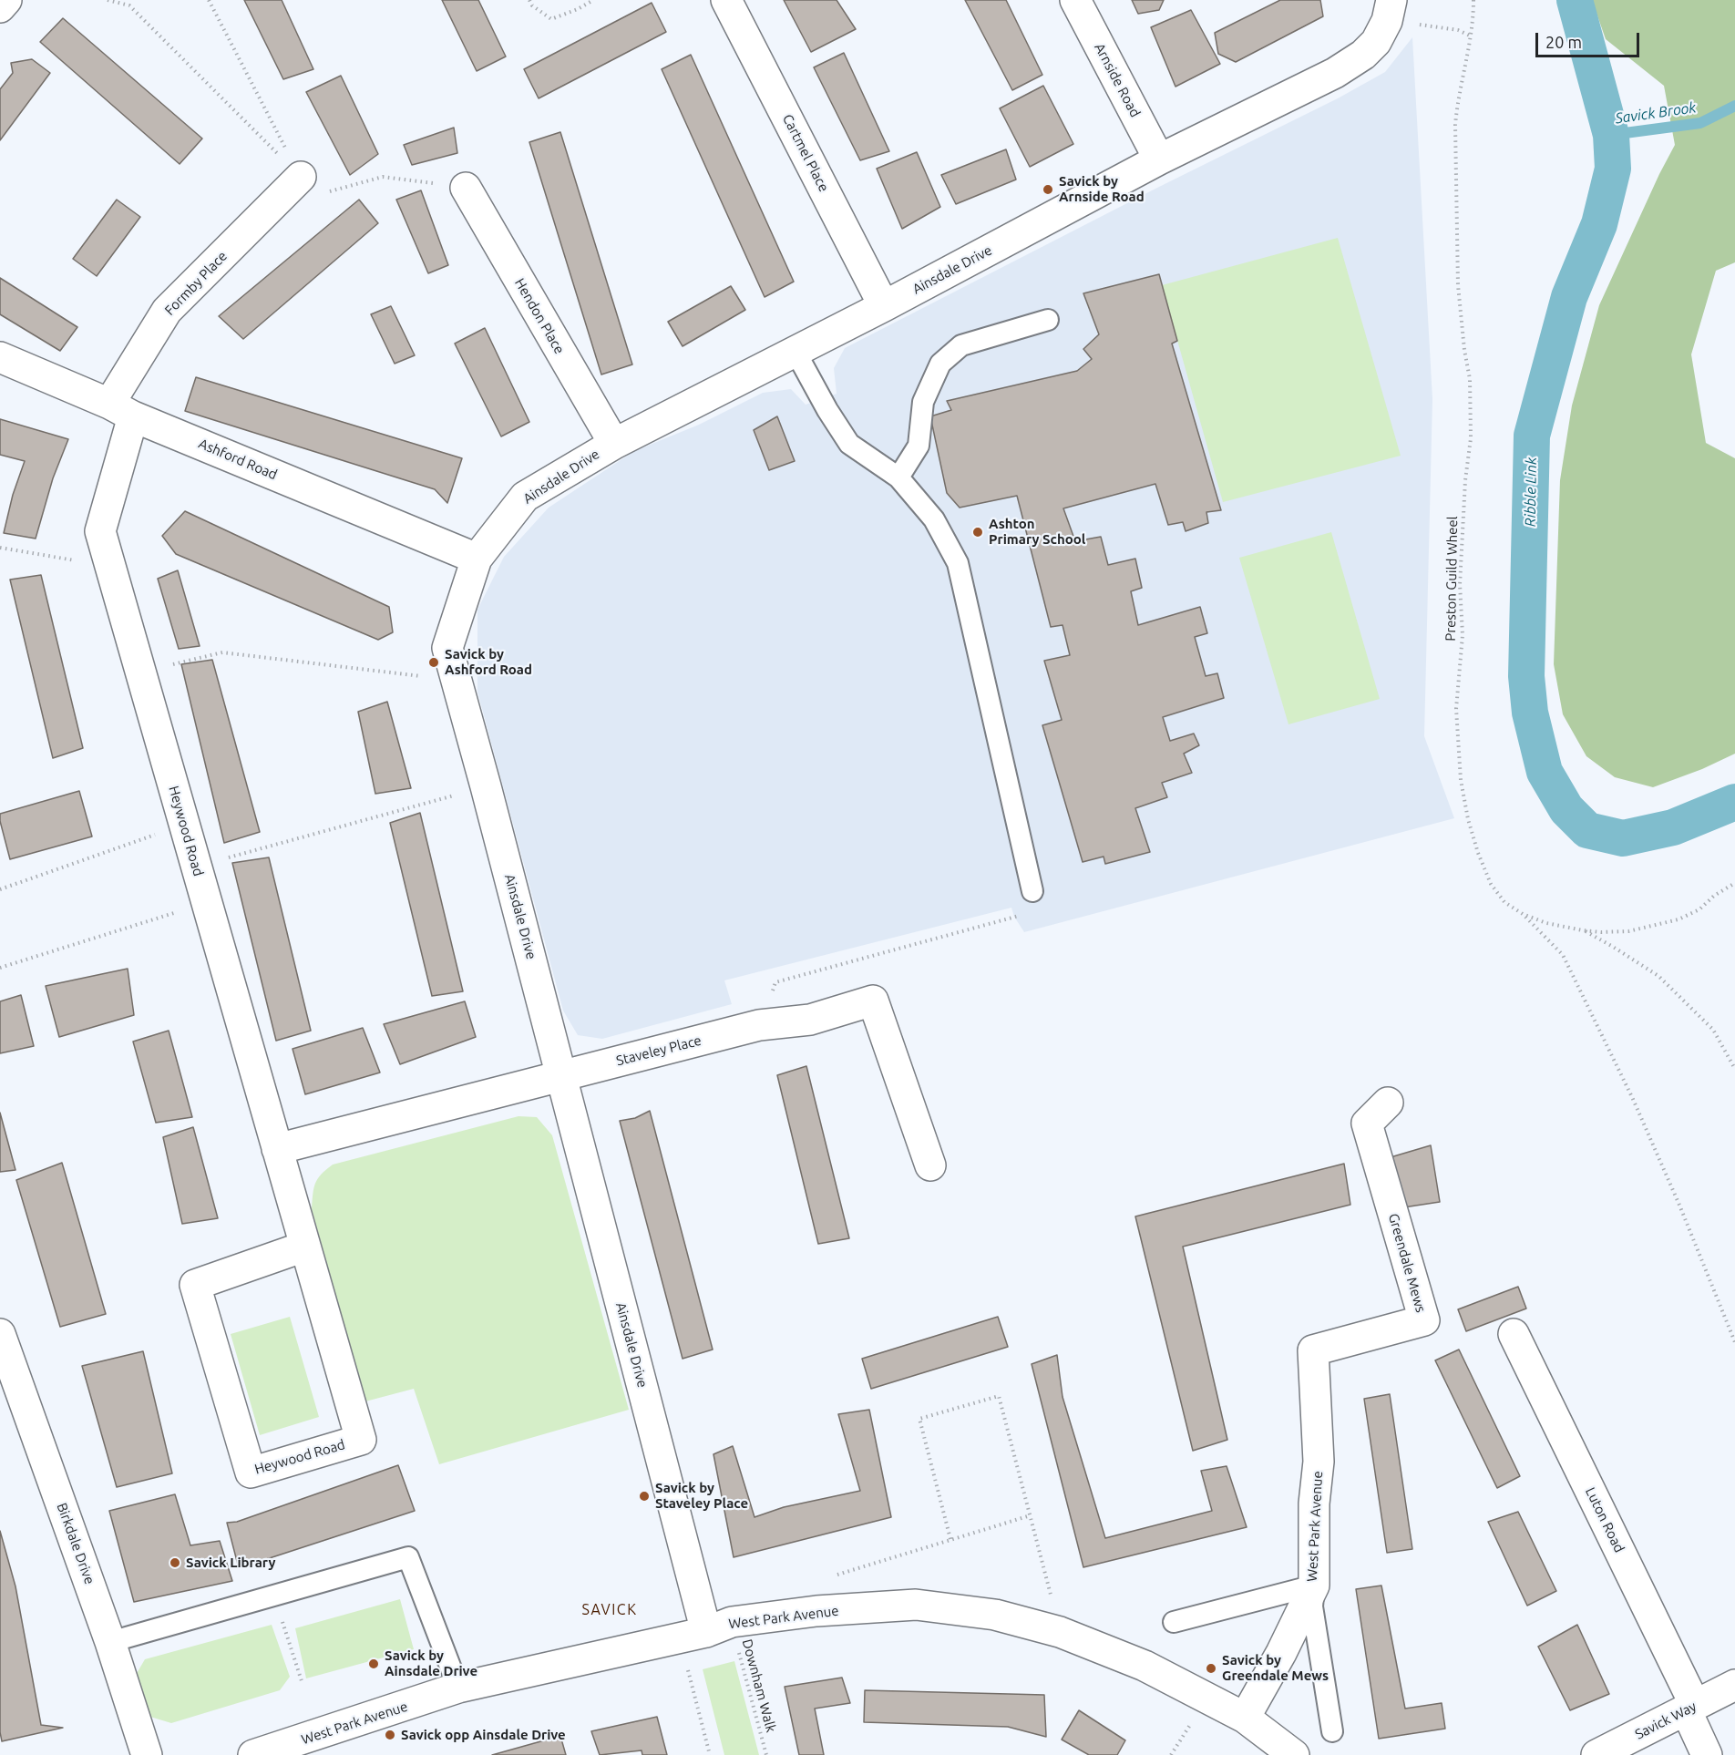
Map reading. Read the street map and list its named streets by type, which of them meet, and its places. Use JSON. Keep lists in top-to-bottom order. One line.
{"streets":{"street":["Arnside Road","Cartmel Place","Ainsdale Drive","Formby Place","Hendon Place","Ashford Road","Heywood Road","Staveley Place","Greendale Mews","Luton Road","West Park Avenue","Birkdale Drive","Savick Way"],"path":["Preston Guild Wheel","Downham Walk"]},"crossings":[["Arnside Road","Ainsdale Drive"],["Cartmel Place","Ainsdale Drive"],["Ainsdale Drive","Hendon Place"],["Ainsdale Drive","Ashford Road"],["Ainsdale Drive","Staveley Place"],["Ainsdale Drive","West Park Avenue"],["Ainsdale Drive","Downham Walk"],["Formby Place","Ashford Road"],["Formby Place","Heywood Road"],["Ashford Road","Heywood Road"],["Heywood Road","Staveley Place"],["Greendale Mews","West Park Avenue"],["Luton Road","Savick Way"],["West Park Avenue","Downham Walk"]],"districts":["SAVICK"],"water":["Savick Brook","Ribble Link"],"places":["Savick by Arnside Road","Ashton Primary School","Savick by Ashford Road","Savick by Staveley Place","Savick Library","Savick by Ainsdale Drive","Savick by Greendale Mews","Savick opp Ainsdale Drive"],"scale_bar":"20 m"}
